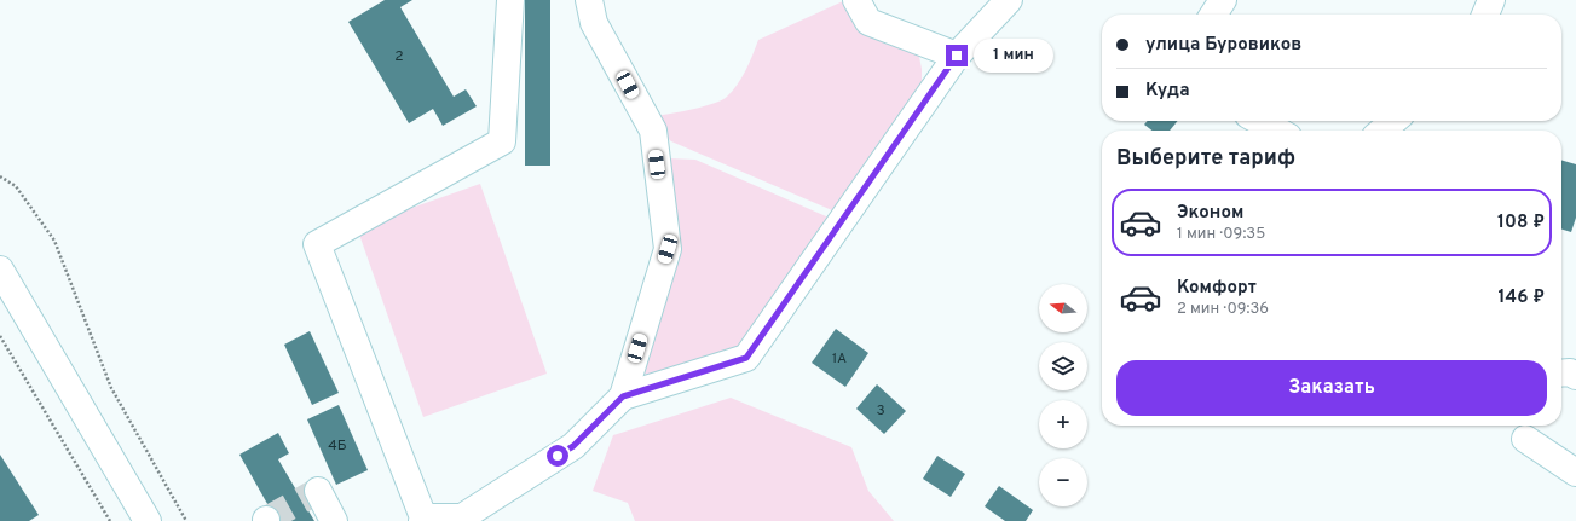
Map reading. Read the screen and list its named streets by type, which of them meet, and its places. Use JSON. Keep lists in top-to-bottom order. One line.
{"house_numbers":["2","1А","3","4Б"],"north":"left","page":{"banner":["улица Буровиков","Куда"],"bubble":"1 мин","heading":"Выберите тариф","list":[{"name":"Эконом","note":"1 мин · 09:35","value":"108 ₽"},{"name":"Комфорт","note":"2 мин · 09:36","value":"146 ₽"}],"map_buttons":["+","−"],"buttons":"Заказать"}}
